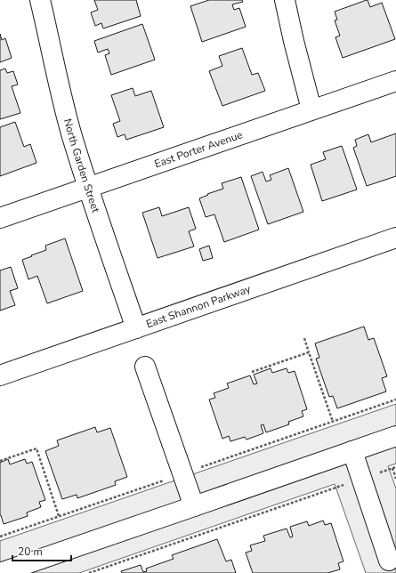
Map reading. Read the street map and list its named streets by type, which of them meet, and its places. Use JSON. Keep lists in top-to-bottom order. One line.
{"streets":{"street":["East Porter Avenue","North Garden Street","East Shannon Parkway"]},"crossings":[["East Porter Avenue","North Garden Street"],["North Garden Street","East Shannon Parkway"]],"scale_bar":"20 m"}
